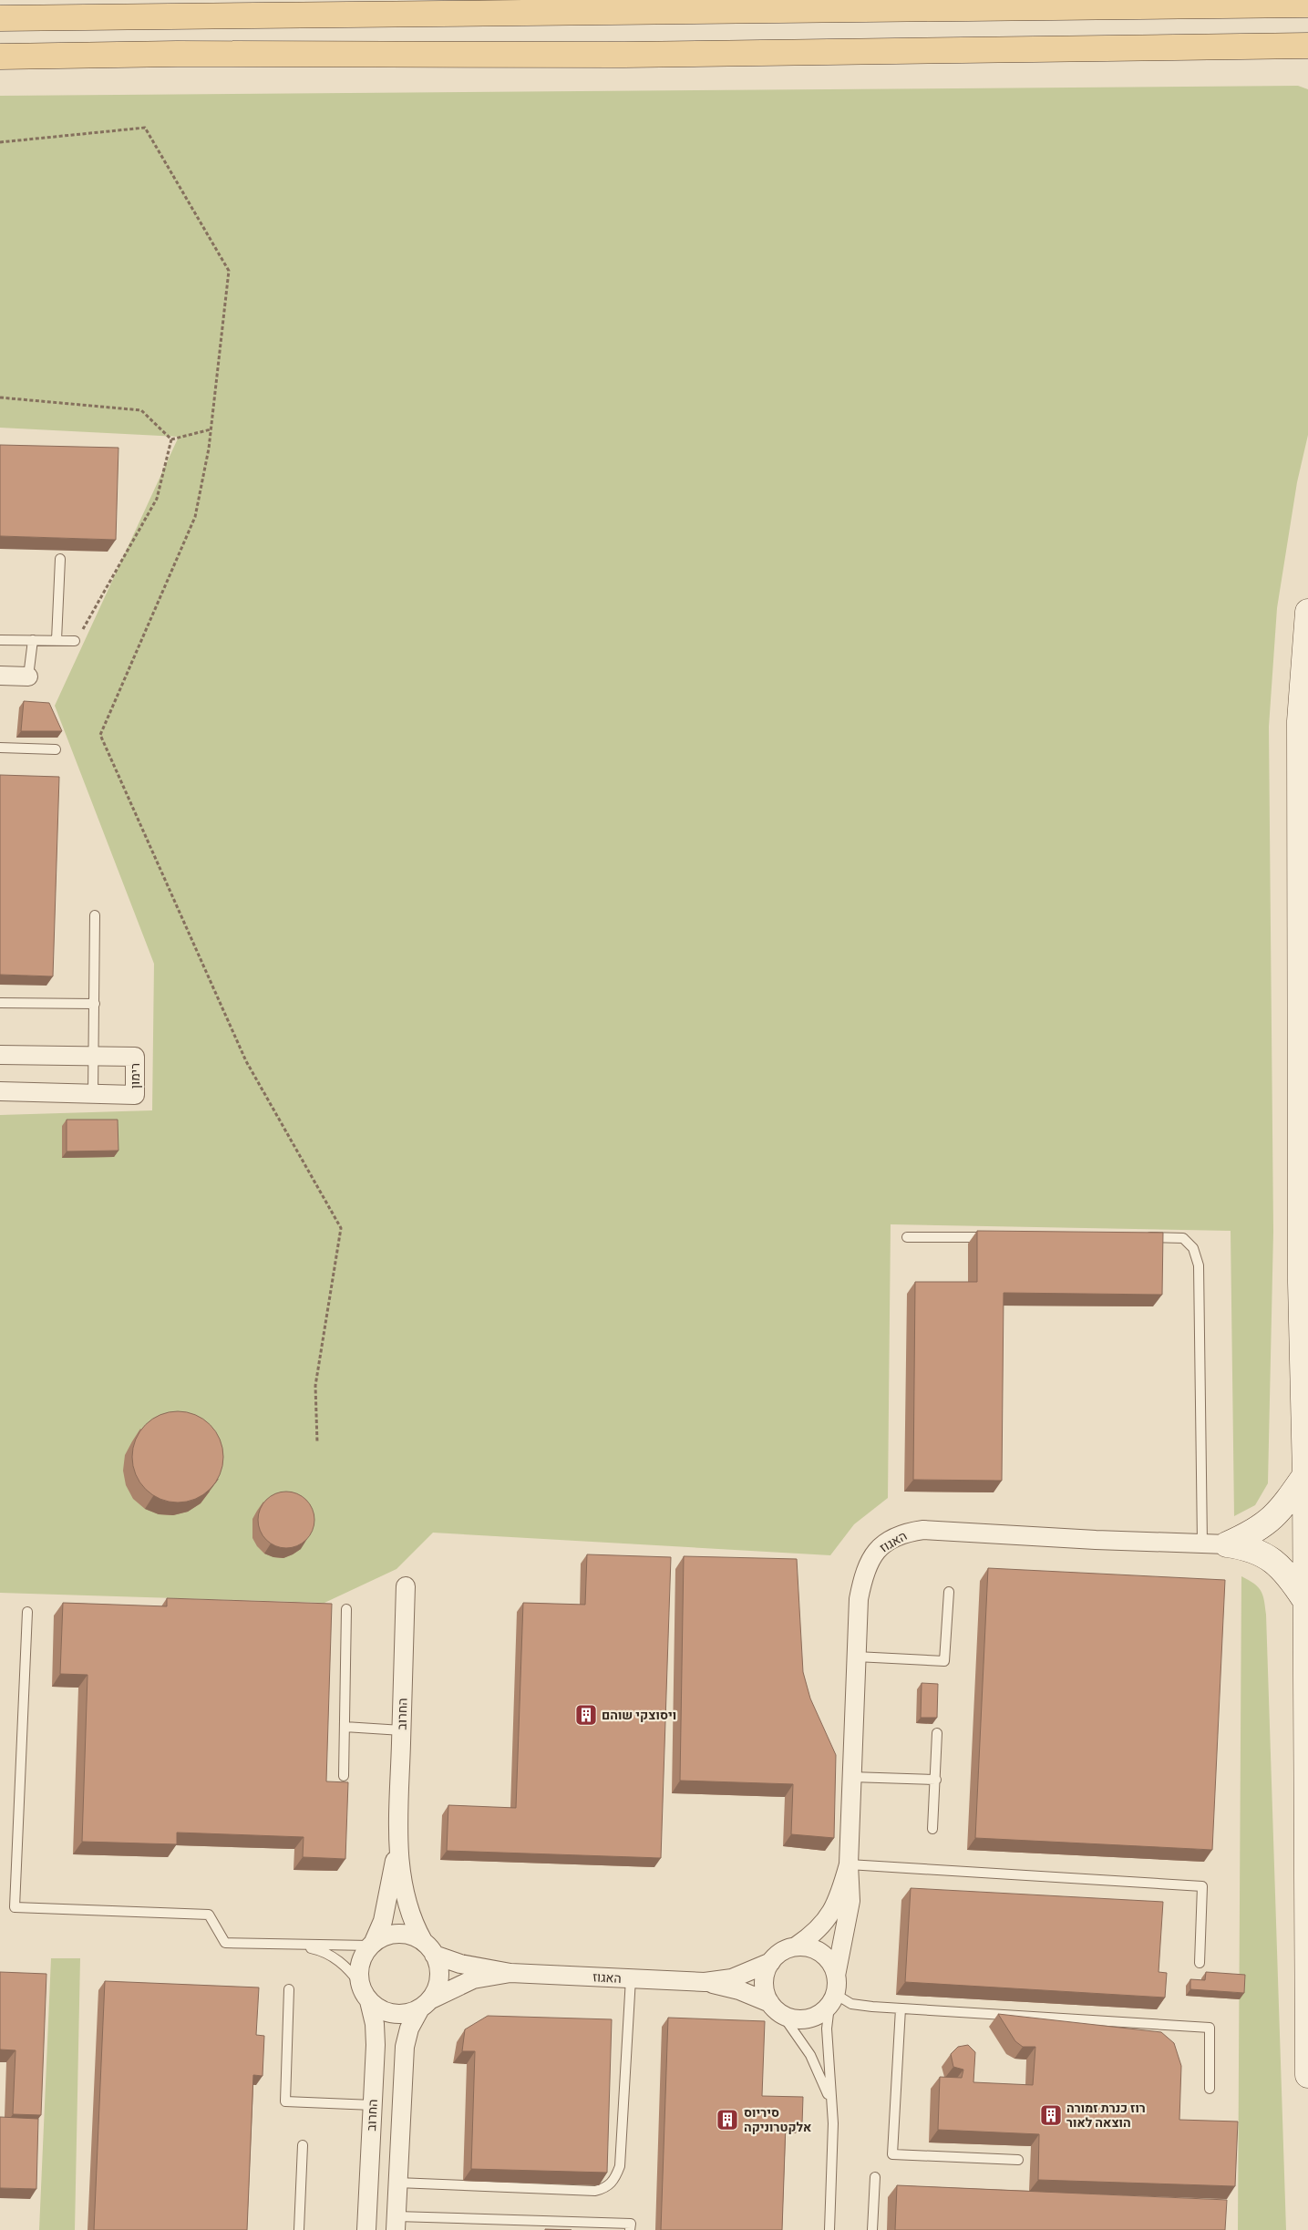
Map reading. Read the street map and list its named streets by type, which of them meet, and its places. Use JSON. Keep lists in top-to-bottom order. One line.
{"streets":{"street":["רימון","האגוז","החרוב"]},"crossings":[["האגוז","החרוב"]],"places":{"building":["ויסוצקי שוהם","רוז כנרת זמורה הוצאה לאור","סיריוס אלקטרוניקה"]}}
